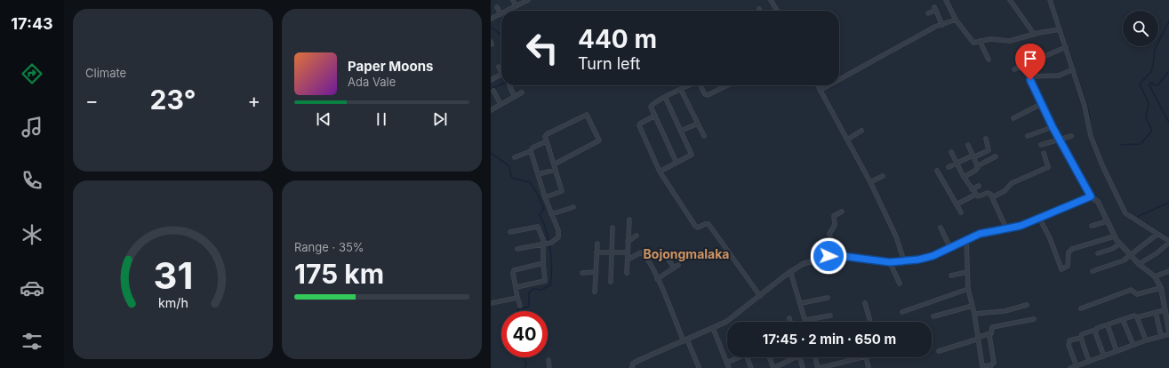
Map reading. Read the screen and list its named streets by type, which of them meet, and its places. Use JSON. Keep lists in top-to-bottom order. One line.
{"districts":["Bojongmalaka"],"page":{"tabs":"17:43","tile":["Climate",["Range · 35%","175 km"]],"turn":["440 m","Turn left"],"song":["Paper Moons","Ada Vale"],"heat":["−","23°","+"],"limit":"40","trip":"17:45 · 2 min · 650 m","gauge":["31","km/h"]}}
